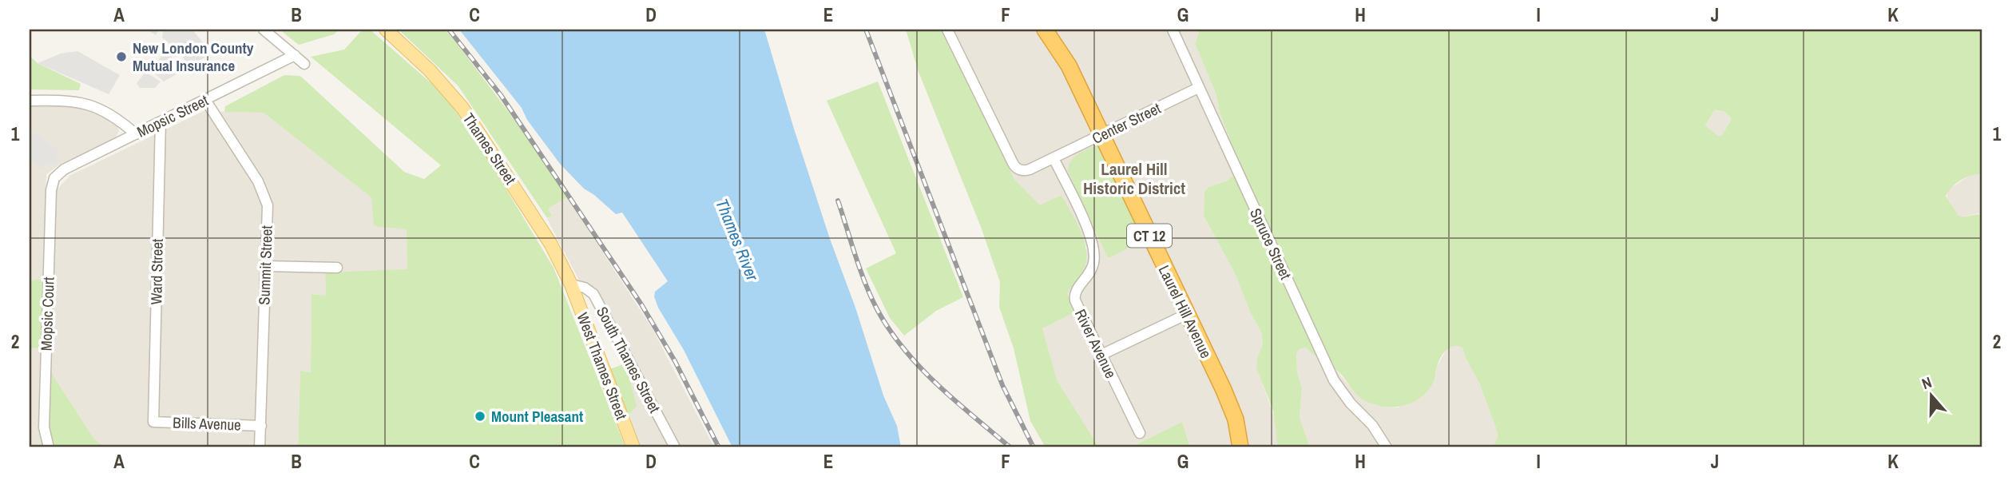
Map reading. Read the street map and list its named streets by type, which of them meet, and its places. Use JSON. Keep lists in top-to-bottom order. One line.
{"streets":{"highway":["CT 12","Laurel Hill Avenue"],"main road":["Thames Street","West Thames Street"],"street":["Mopsic Street","Center Street","Spruce Street","Summit Street","Ward Street","Mopsic Court","River Avenue","South Thames Street","Bills Avenue"]},"crossings":[["Mopsic Street","Summit Street"],["Mopsic Street","Ward Street"],["Mopsic Street","Mopsic Court"],["Center Street","Spruce Street"],["Center Street","Laurel Hill Avenue"],["Center Street","River Avenue"],["Thames Street","South Thames Street"],["Thames Street","West Thames Street"],["Summit Street","Bills Avenue"],["Ward Street","Bills Avenue"],["South Thames Street","West Thames Street"]],"districts":["Laurel Hill Historic District"],"water":["Thames River"],"places":["New London County Mutual Insurance","Mount Pleasant"],"north":"top","grid":{"columns":["A","B","C","D","E","F","G","H","I","J","K"],"rows":["1","2"]}}
